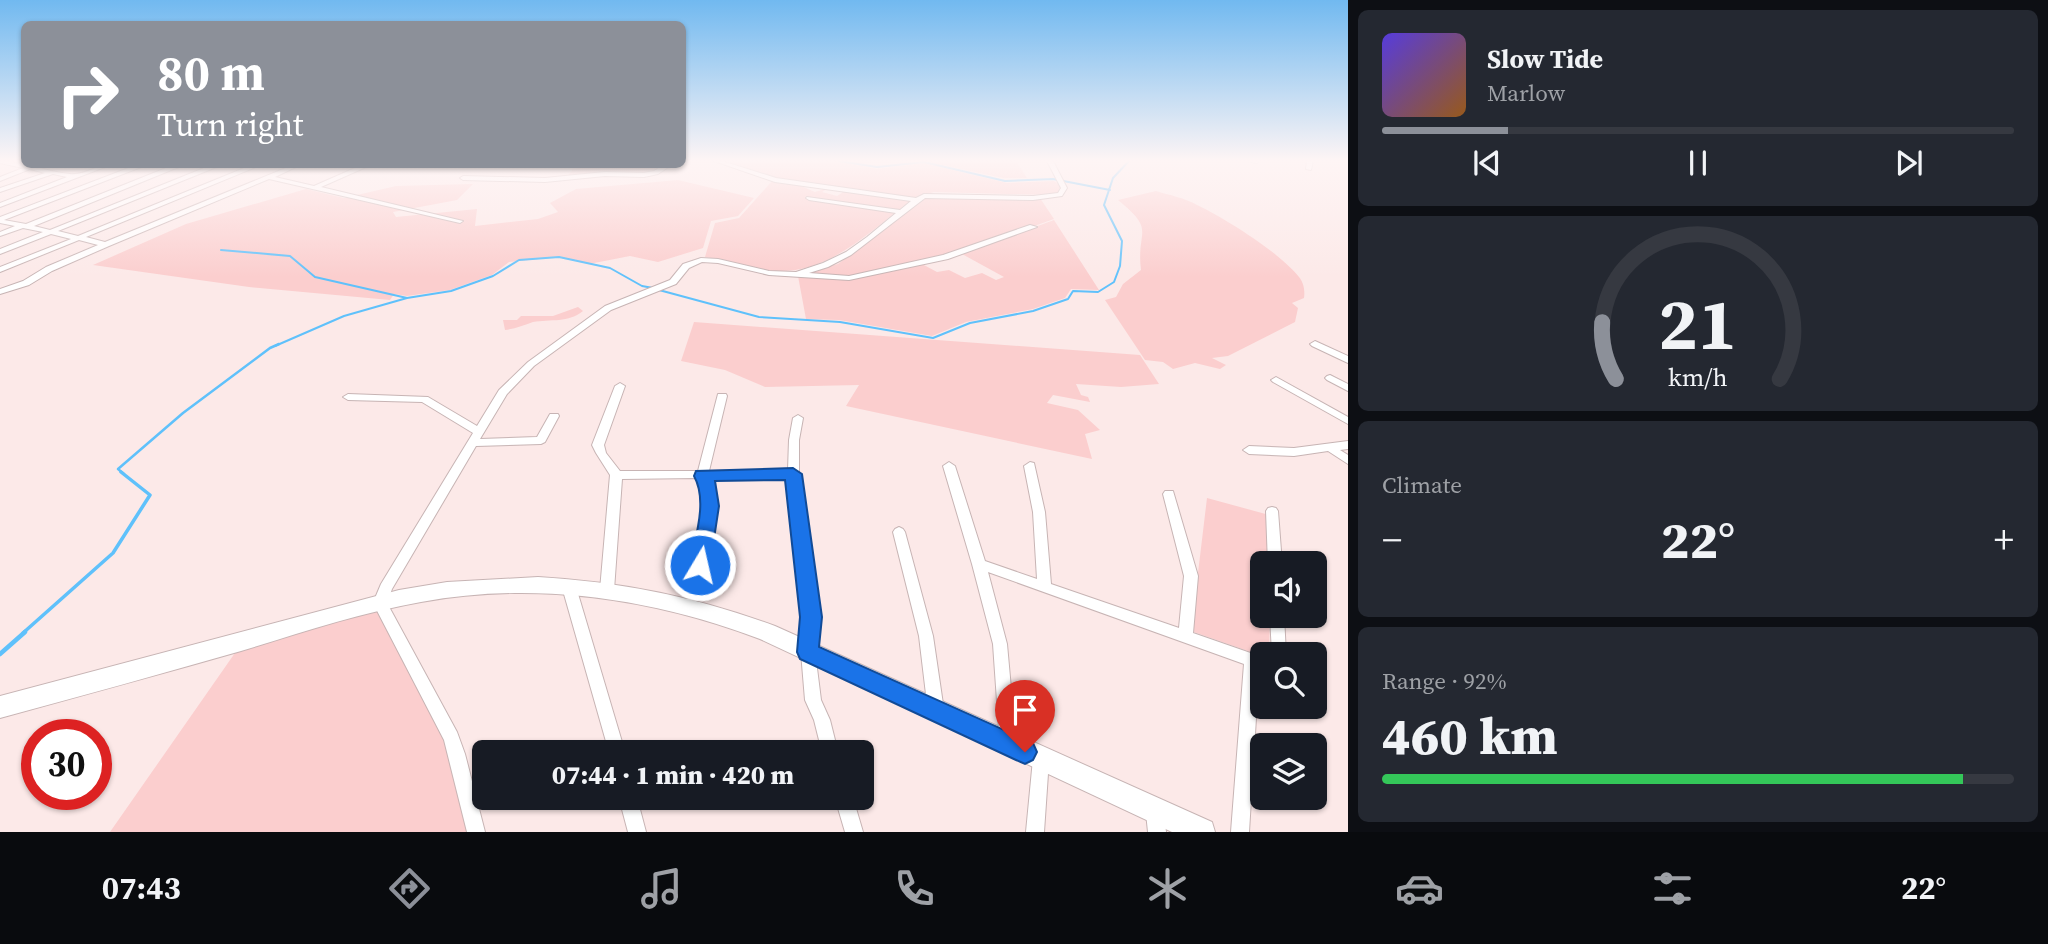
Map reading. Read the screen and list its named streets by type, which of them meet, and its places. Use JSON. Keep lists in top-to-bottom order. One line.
{"page":{"turn":["80 m","Turn right"],"song":["Slow Tide","Marlow"],"tile":["Climate",["Range · 92%","460 km"]],"heat":["−","22°","+"],"limit":"30","trip":"07:44 · 1 min · 420 m","tabs":["07:43","22°"],"gauge":["21","km/h"]}}
